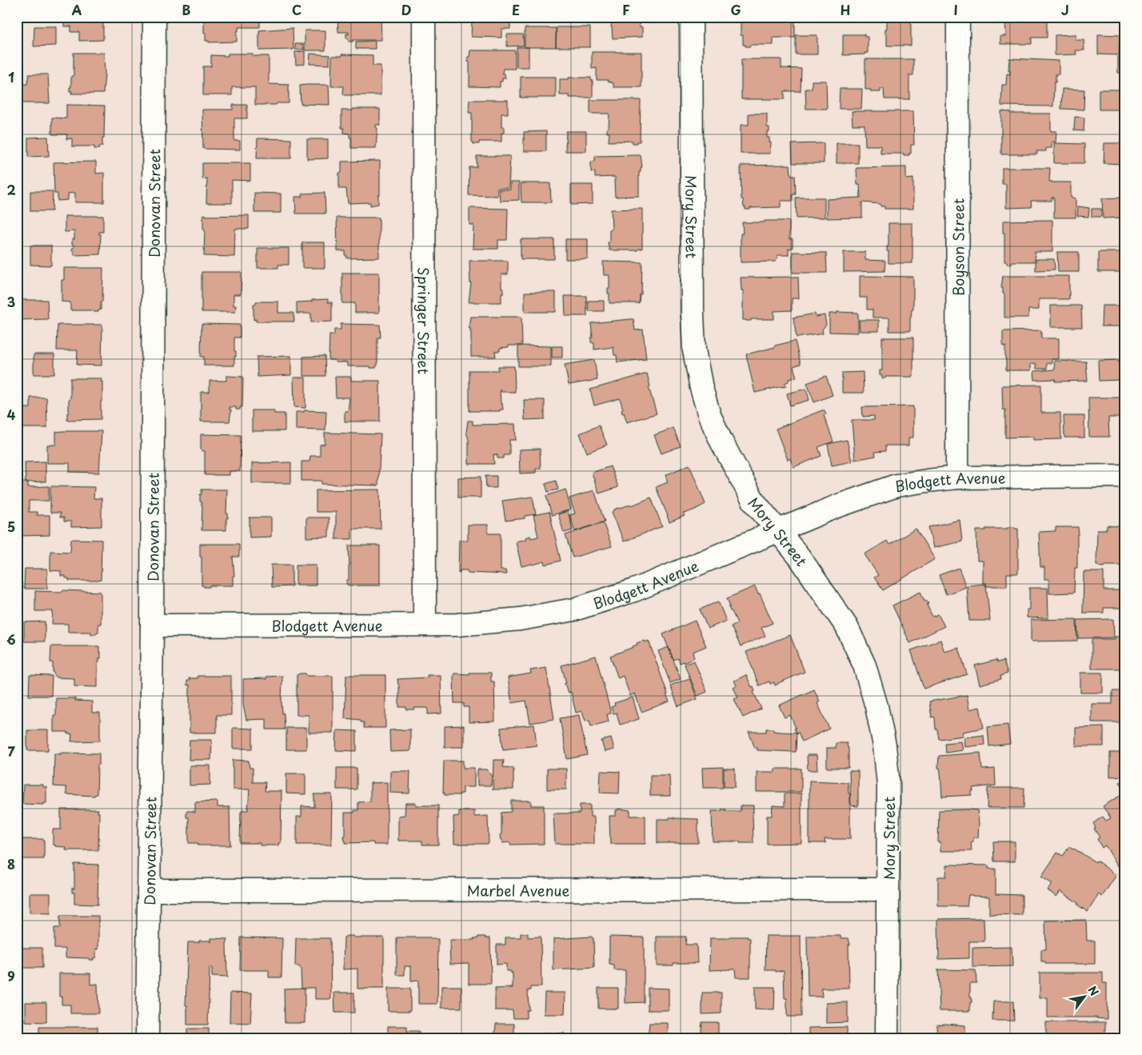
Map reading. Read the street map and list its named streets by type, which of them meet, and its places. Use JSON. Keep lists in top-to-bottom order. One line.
{"streets":{"street":["Donovan Street","Mory Street","Boyson Street","Springer Street","Blodgett Avenue","Marbel Avenue"]},"crossings":[["Donovan Street","Blodgett Avenue"],["Donovan Street","Marbel Avenue"],["Mory Street","Blodgett Avenue"],["Mory Street","Marbel Avenue"],["Boyson Street","Blodgett Avenue"],["Springer Street","Blodgett Avenue"]],"north":"top right","grid":{"columns":["A","B","C","D","E","F","G","H","I","J"],"rows":["1","2","3","4","5","6","7","8","9"]}}
